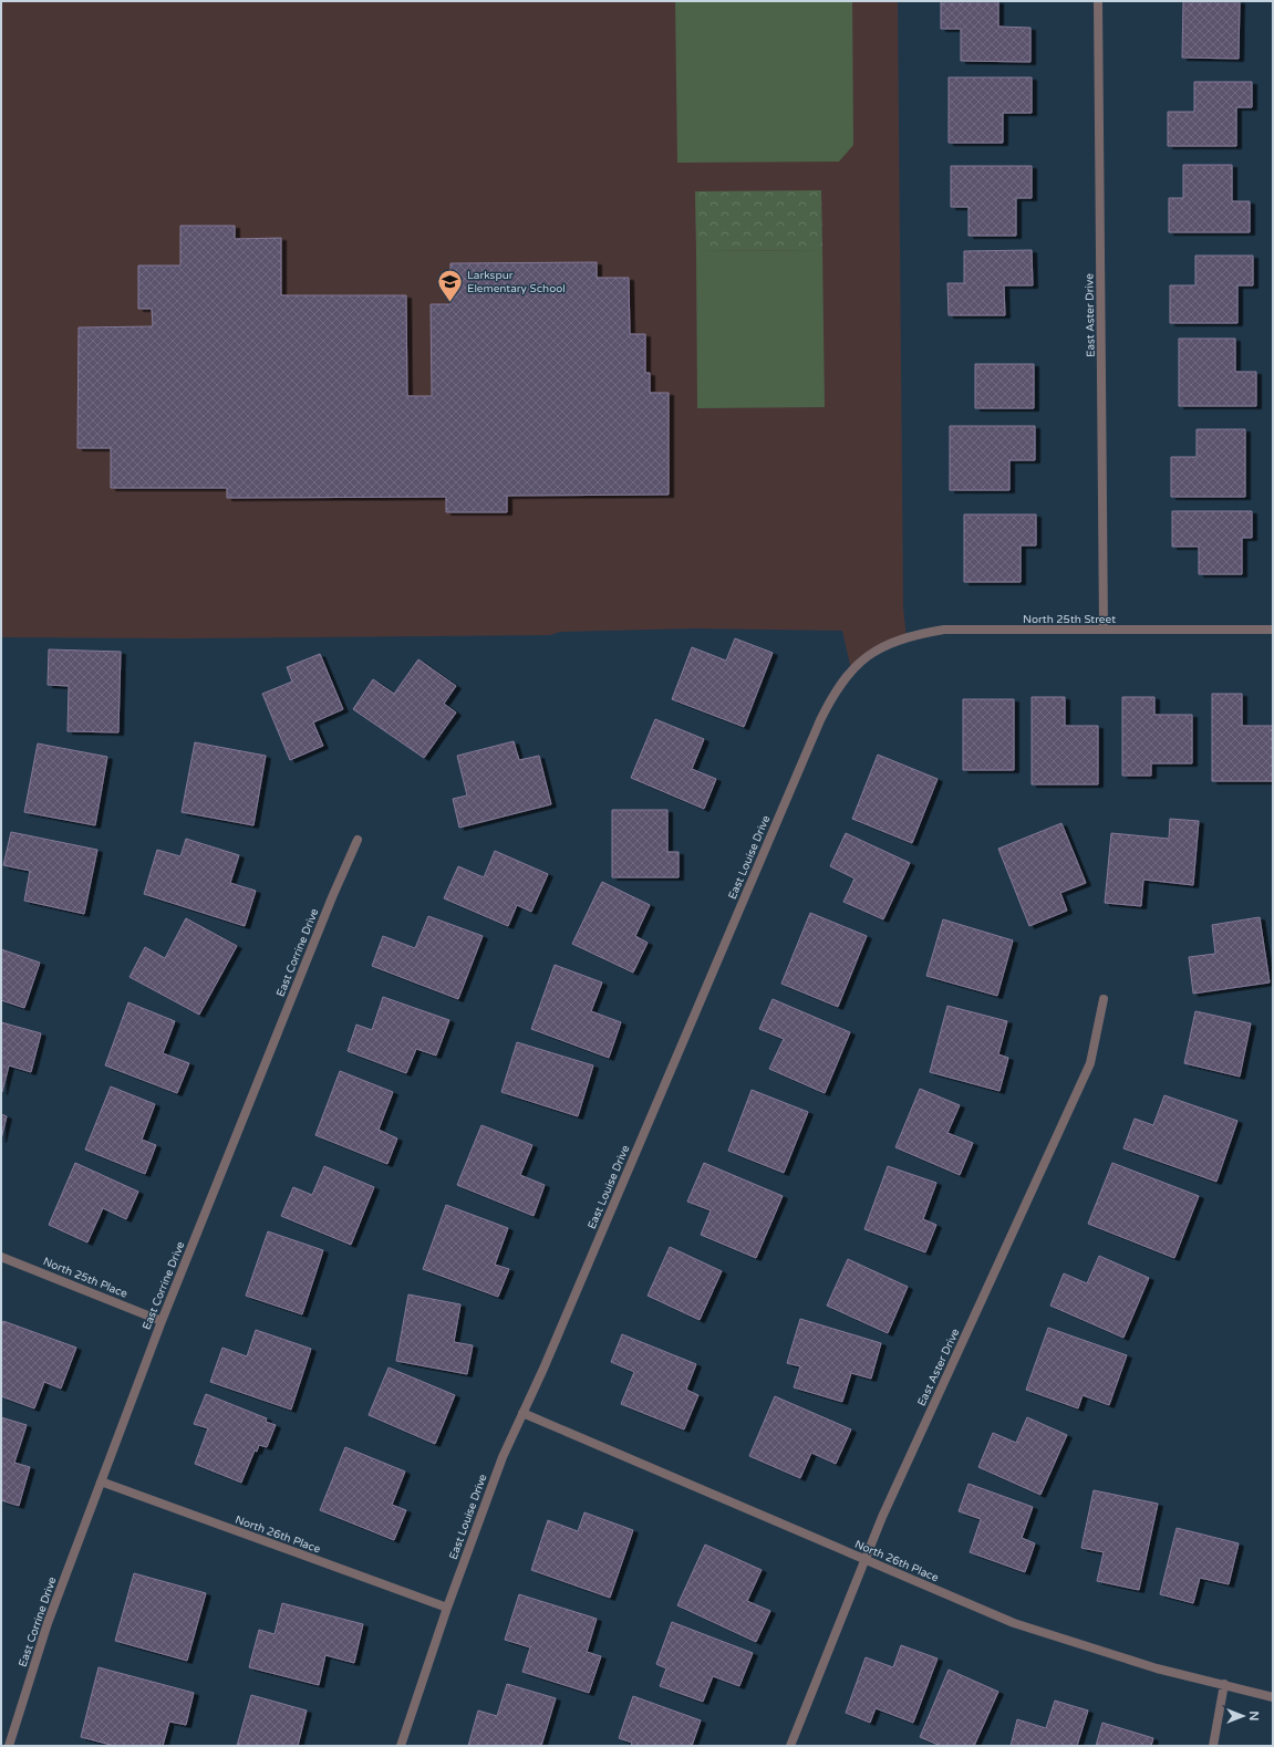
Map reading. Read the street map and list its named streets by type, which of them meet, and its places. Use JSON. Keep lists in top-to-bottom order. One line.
{"streets":{"street":["East Aster Drive","North 25th Street","East Louise Drive","East Corrine Drive","North 25th Place","North 26th Place"]},"crossings":[["East Aster Drive","North 25th Street"],["East Aster Drive","North 26th Place"],["North 25th Street","East Louise Drive"],["East Louise Drive","North 26th Place"],["East Corrine Drive","North 25th Place"],["East Corrine Drive","North 26th Place"]],"places":{"school or university":["Larkspur Elementary School"]},"north":"right"}
